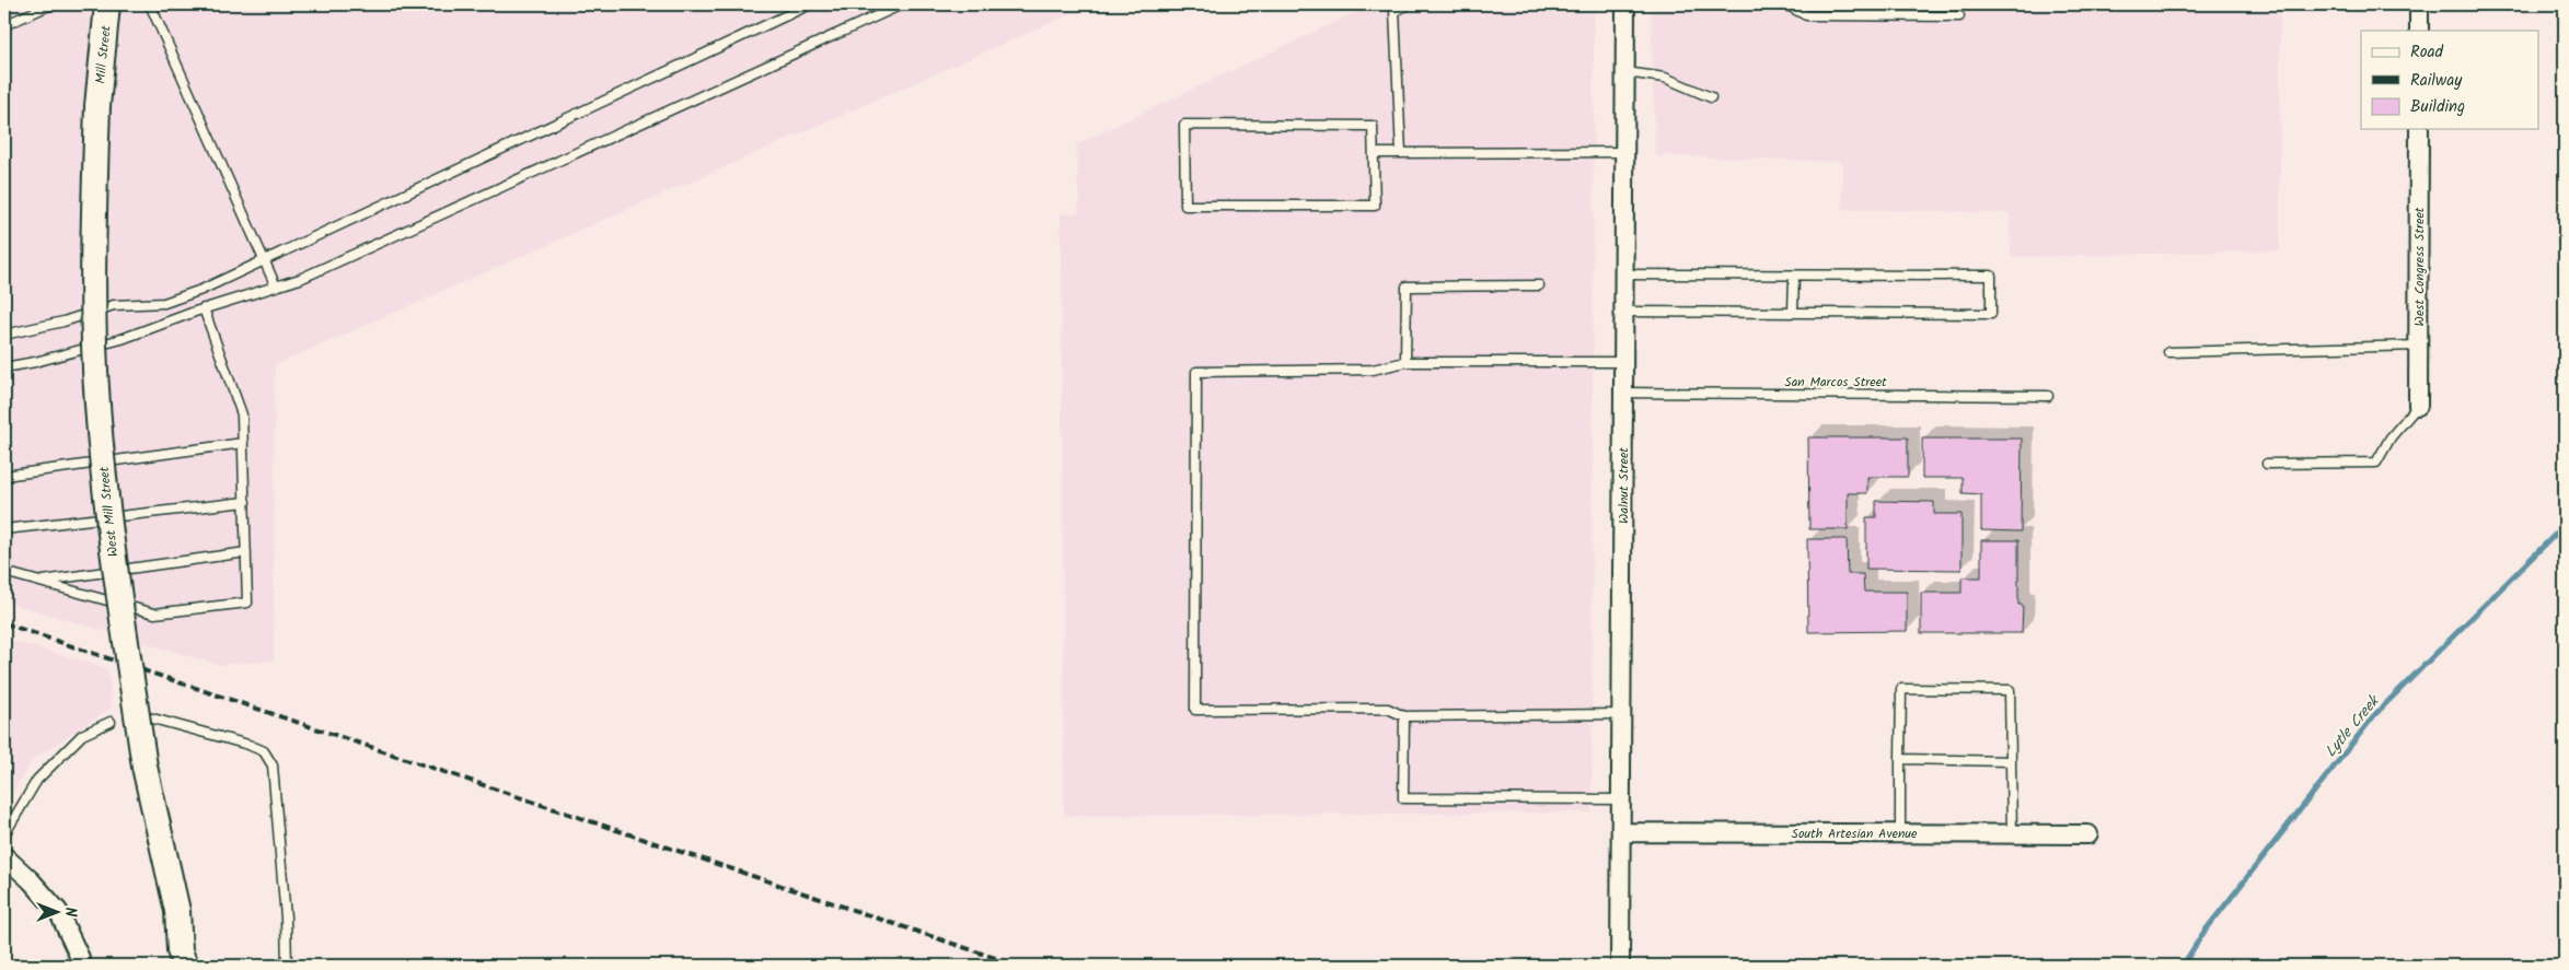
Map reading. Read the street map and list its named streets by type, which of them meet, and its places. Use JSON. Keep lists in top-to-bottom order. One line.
{"streets":{"main road":["Mill Street","West Mill Street"],"street":["West Congress Street","Walnut Street","South Artesian Avenue"],"lane":["San Marcos Street"]},"crossings":[["Mill Street","West Mill Street"],["San Marcos Street","Walnut Street"],["Walnut Street","South Artesian Avenue"]],"water":["Lytle Creek"],"legend":["Road","Railway","Building"],"north":"right"}
